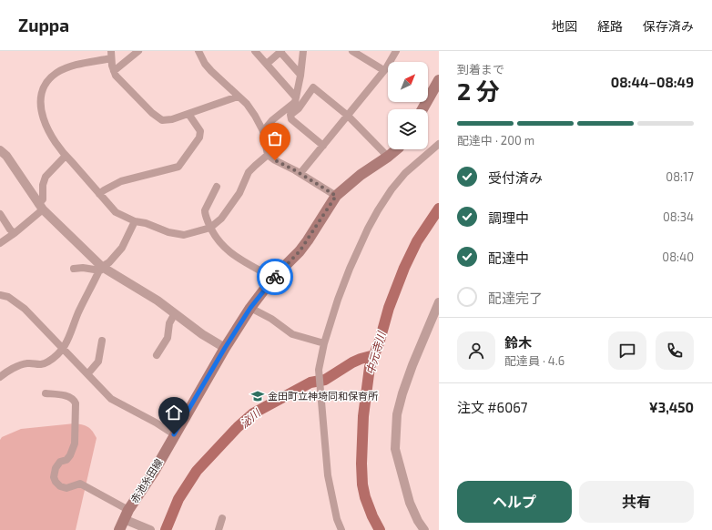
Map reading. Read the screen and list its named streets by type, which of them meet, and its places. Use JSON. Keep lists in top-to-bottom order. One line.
{"streets":{"main road":["赤池糸田線"]},"water":["中元寺川","泌川"],"places":{"school or university":["金田町立神埼同和保育所"]},"north":"top right","page":{"header":"Zuppa","nav":["地図","経路","保存済み"],"heading":["2 分","到着まで","08:44–08:49"],"panel":["鈴木","配達員 · 4.6","注文 #6067","¥3,450"],"bar":"配達中 · 200 m","list":[["受付済み","08:17"],["調理中","08:34"],["配達中","08:40"],"配達完了"],"buttons":["ヘルプ","共有"]}}
